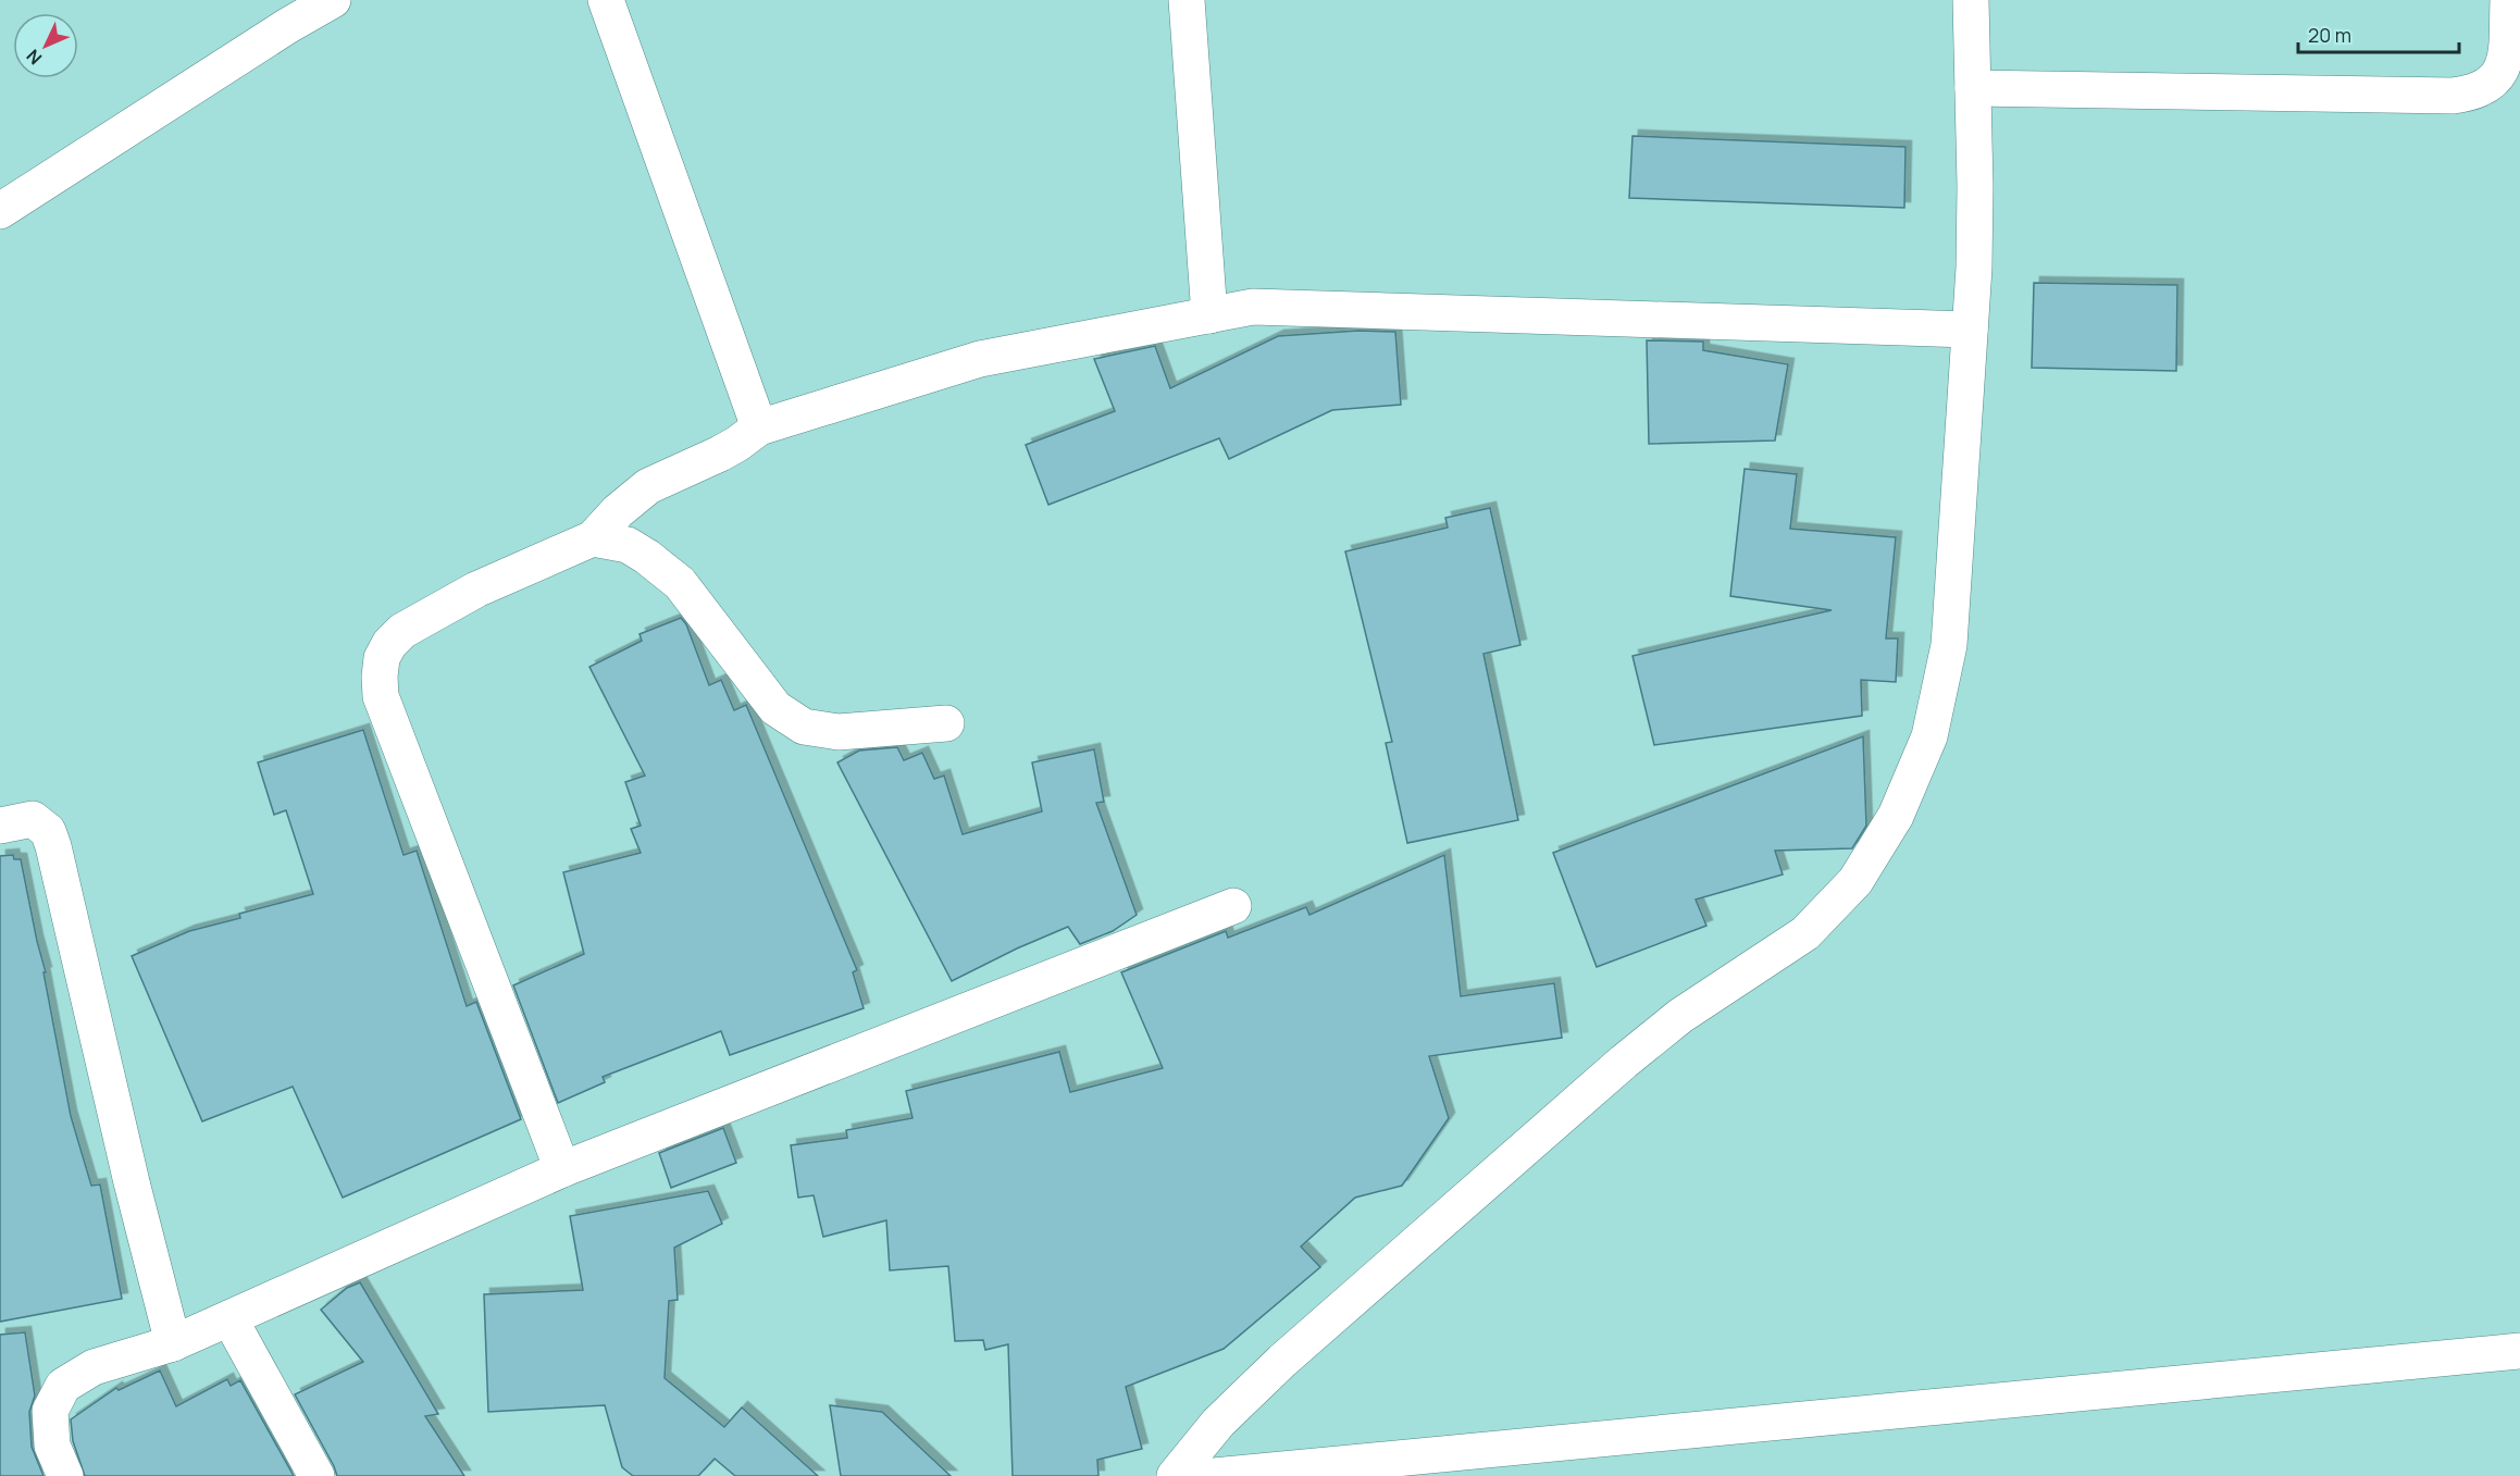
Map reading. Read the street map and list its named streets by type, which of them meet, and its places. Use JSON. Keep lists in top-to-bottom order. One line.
{"scale_bar":"20 m","north":"bottom left"}
